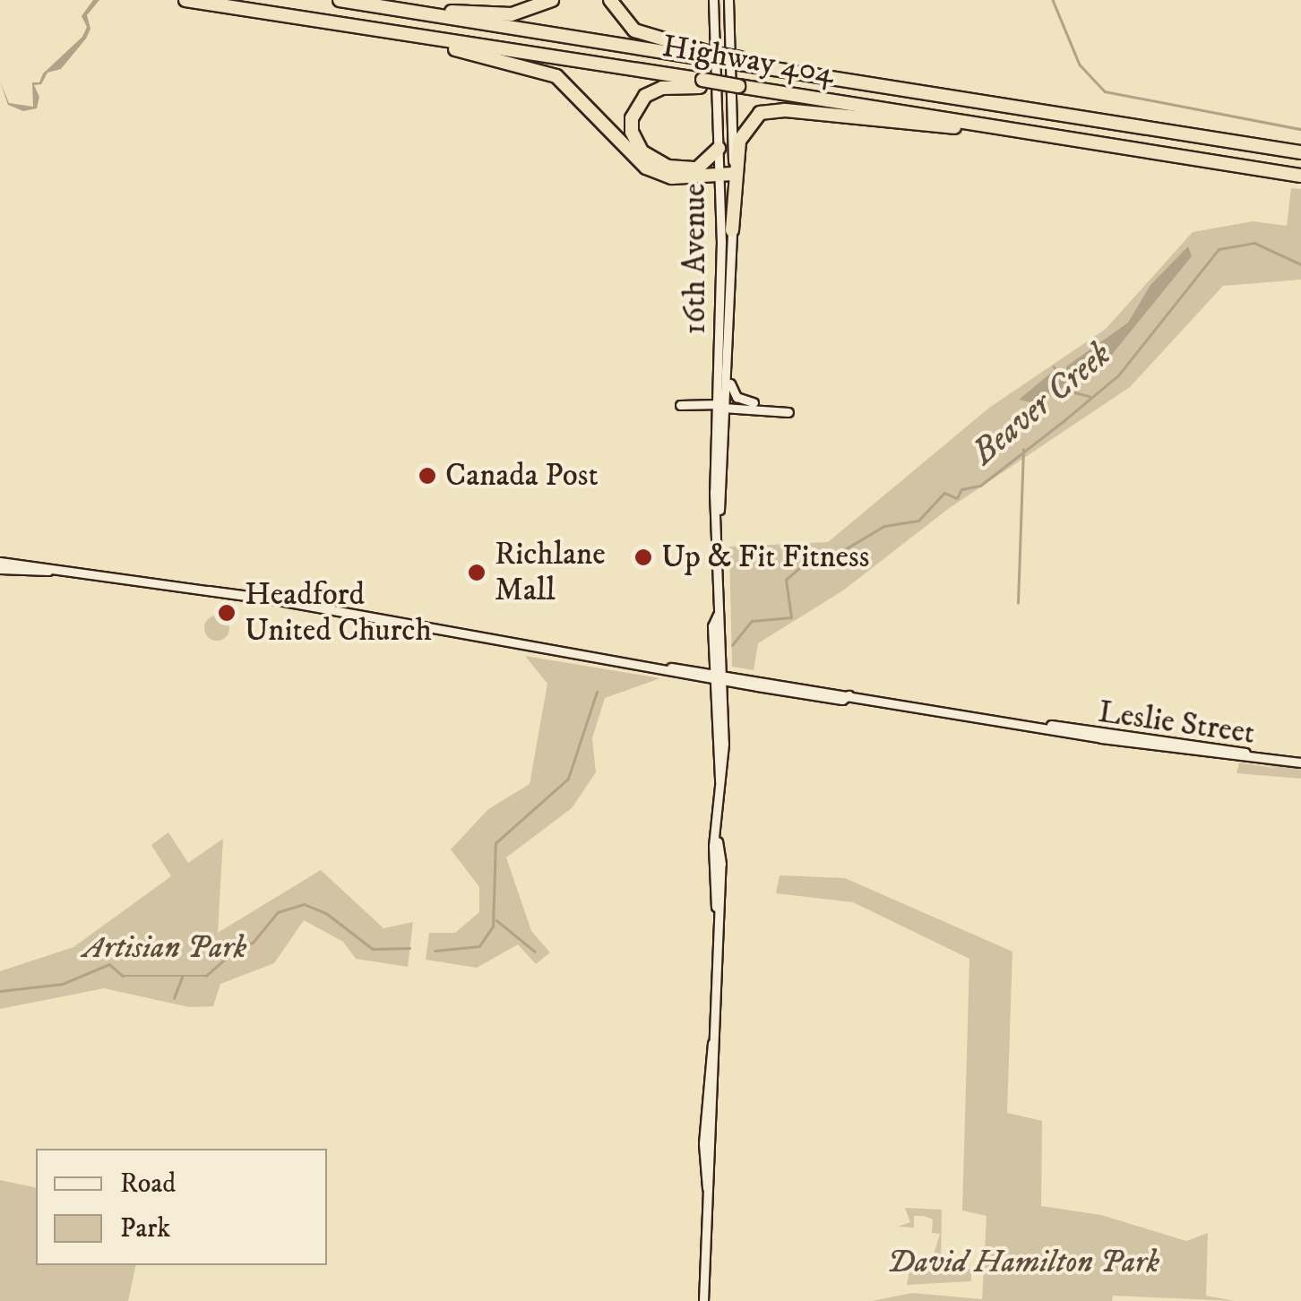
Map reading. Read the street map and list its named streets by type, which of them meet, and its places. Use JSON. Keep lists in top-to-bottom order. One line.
{"streets":{"highway":["Highway 404"],"main road":["16th Avenue","Leslie Street"]},"crossings":[["16th Avenue","Leslie Street"]],"water":["Beaver Creek"],"parks":["Artisian Park","David Hamilton Park"],"places":["Canada Post","Up & Fit Fitness","Richlane Mall","Headford United Church"],"legend":["Road","Park"]}
